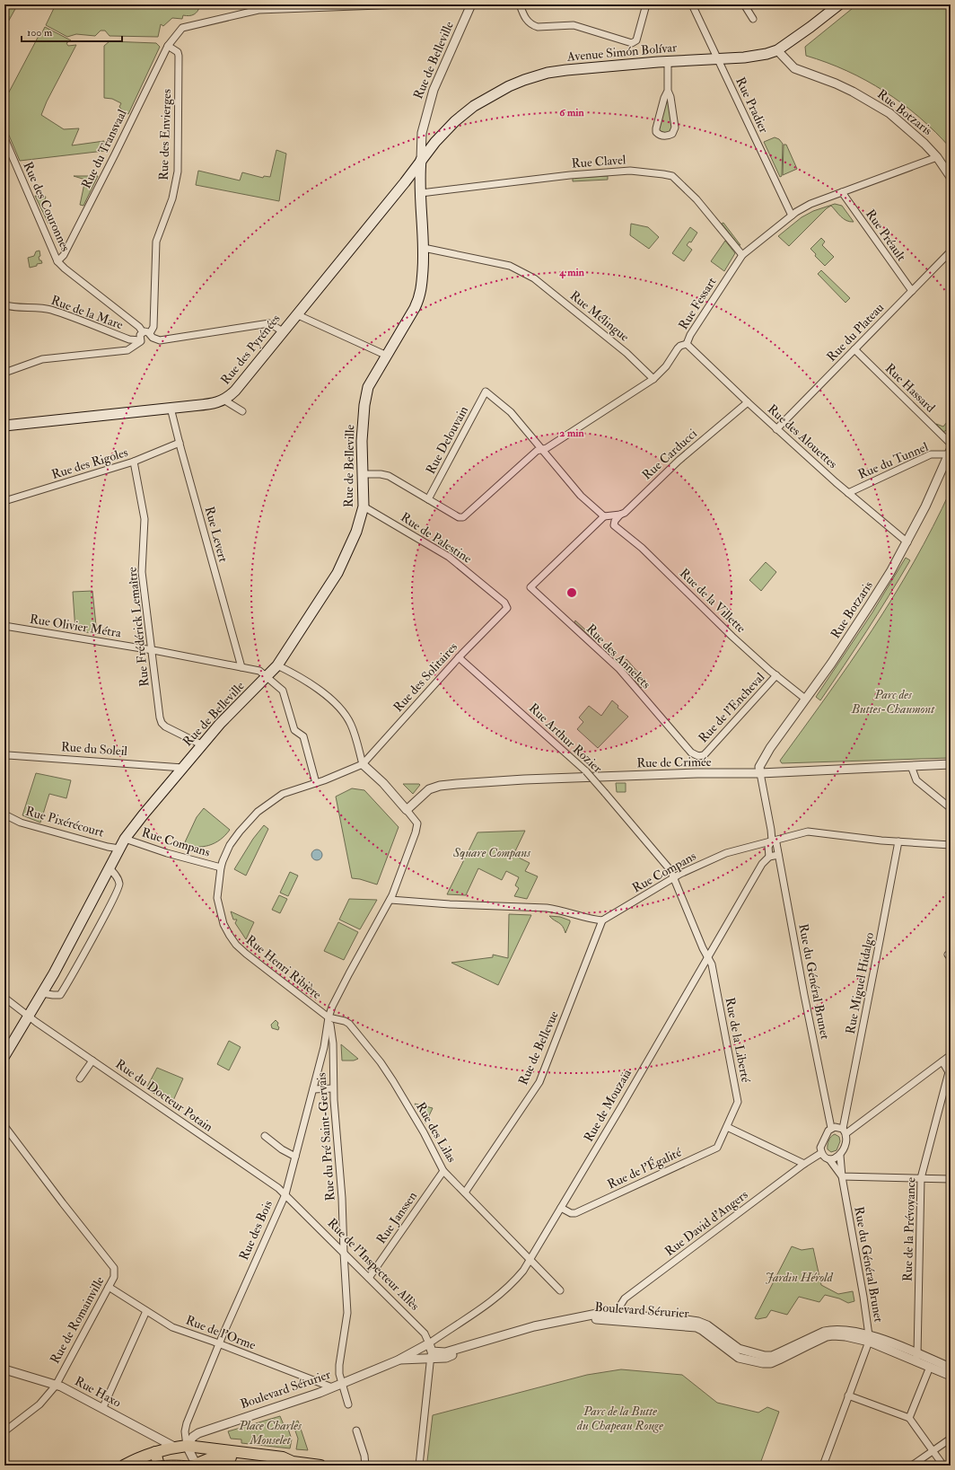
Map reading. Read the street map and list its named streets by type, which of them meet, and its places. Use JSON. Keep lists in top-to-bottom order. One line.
{"streets":{"main road":["Avenue Simón Bolívar","Rue de Belleville","Rue des Pyrénées"],"street":["Rue Pradier","Rue Botzaris","Rue des Envierges","Rue du Transvaal","Rue Clavel","Rue des Couronnes","Rue Préault","Rue Fessart","Rue de la Mare","Rue Mélingue","Rue du Plateau","Rue Hassard","Rue des Alouettes","Rue Delouvain","Rue Carducci","Rue du Tunnel","Rue des Rigoles","Rue Levert","Rue de Palestine","Rue de la Villette","Rue Olivier Métra","Rue Frédérick Lemaître","Rue des Annelets","Rue des Solitaires","Rue de l'Encheval","Rue Arthur Rozier","Rue du Soleil","Rue de Crimée","Rue Pixérécourt","Rue Compans","Rue Henri Ribière","Rue du Général Brunet","Rue Miguel Hidalgo","Rue de la Liberté","Rue de Bellevue","Rue du Docteur Potain","Rue de Mouzaïa","Rue des Lilas","Rue du Pré Saint-Gervais","Rue de l'Égalité","Rue Janssen","Rue David d'Angers","Rue de la Prévoyance","Rue des Bois","Rue de l'Inspecteur Allès","Boulevard Sérurier","Rue de Romainville","Rue de l'Orme","Rue Haxo"]},"crossings":[["Avenue Simón Bolívar","Rue de Belleville"],["Avenue Simón Bolívar","Rue Pradier"],["Avenue Simón Bolívar","Rue Botzaris"],["Avenue Simón Bolívar","Rue des Pyrénées"],["Rue de Belleville","Rue Clavel"],["Rue de Belleville","Rue Mélingue"],["Rue de Belleville","Rue des Pyrénées"],["Rue de Belleville","Rue de Palestine"],["Rue de Belleville","Rue Olivier Métra"],["Rue de Belleville","Rue Frédérick Lemaître"],["Rue de Belleville","Rue du Soleil"],["Rue de Belleville","Rue Pixérécourt"],["Rue de Belleville","Rue Compans"],["Rue de Belleville","Rue du Docteur Potain"],["Rue Pradier","Rue Fessart"],["Rue Botzaris","Rue Fessart"],["Rue Botzaris","Rue des Alouettes"],["Rue Botzaris","Rue du Tunnel"],["Rue Botzaris","Rue de la Villette"],["Rue Botzaris","Rue de Crimée"],["Rue Botzaris","Rue du Général Brunet"],["Rue des Envierges","Rue du Transvaal"],["Rue du Transvaal","Rue des Couronnes"],["Rue Clavel","Rue Fessart"],["Rue Préault","Rue Fessart"],["Rue Préault","Rue du Plateau"],["Rue Fessart","Rue Mélingue"],["Rue Fessart","Rue des Alouettes"],["Rue Fessart","Rue Delouvain"],["Rue du Plateau","Rue Hassard"],["Rue du Plateau","Rue des Alouettes"],["Rue des Pyrénées","Rue Levert"],["Rue des Alouettes","Rue Carducci"],["Rue des Alouettes","Rue du Tunnel"],["Rue Carducci","Rue de la Villette"],["Rue des Rigoles","Rue Levert"],["Rue des Rigoles","Rue Frédérick Lemaître"],["Rue Levert","Rue Olivier Métra"],["Rue de Palestine","Rue des Solitaires"],["Rue de la Villette","Rue de l'Encheval"],["Rue Olivier Métra","Rue Frédérick Lemaître"],["Rue des Annelets","Rue de l'Encheval"],["Rue des Solitaires","Rue Arthur Rozier"],["Rue des Solitaires","Rue Henri Ribière"],["Rue Arthur Rozier","Rue Compans"],["Rue Arthur Rozier","Rue de la Liberté"],["Rue de Crimée","Rue du Général Brunet"],["Rue de Crimée","Rue des Bois"],["Rue Compans","Rue Henri Ribière"],["Rue Compans","Rue du Général Brunet"],["Rue Compans","Rue Miguel Hidalgo"],["Rue Compans","Rue de la Liberté"],["Rue Compans","Rue de Bellevue"],["Rue Henri Ribière","Rue des Lilas"],["Rue Henri Ribière","Rue du Pré Saint-Gervais"],["Rue Henri Ribière","Rue des Bois"],["Rue du Général Brunet","Rue Miguel Hidalgo"],["Rue du Général Brunet","Rue de Mouzaïa"],["Rue du Général Brunet","Rue David d'Angers"],["Rue du Général Brunet","Boulevard Sérurier"],["Rue Miguel Hidalgo","Rue David d'Angers"],["Rue de la Liberté","Rue de Mouzaïa"],["Rue de la Liberté","Rue de l'Égalité"],["Rue de Bellevue","Rue des Lilas"],["Rue du Docteur Potain","Rue des Bois"],["Rue du Docteur Potain","Rue de l'Inspecteur Allès"],["Rue de Mouzaïa","Rue des Lilas"],["Rue de Mouzaïa","Rue de l'Égalité"],["Rue de Mouzaïa","Rue de l'Inspecteur Allès"],["Rue de Mouzaïa","Boulevard Sérurier"],["Rue des Lilas","Rue du Pré Saint-Gervais"],["Rue des Lilas","Rue Janssen"],["Rue des Lilas","Rue des Bois"],["Rue du Pré Saint-Gervais","Rue des Bois"],["Rue du Pré Saint-Gervais","Rue de l'Inspecteur Allès"],["Rue du Pré Saint-Gervais","Boulevard Sérurier"],["Rue Janssen","Rue de l'Inspecteur Allès"],["Rue David d'Angers","Boulevard Sérurier"],["Rue de la Prévoyance","Boulevard Sérurier"],["Rue des Bois","Rue de l'Inspecteur Allès"],["Rue des Bois","Boulevard Sérurier"],["Rue des Bois","Rue de l'Orme"],["Rue de l'Inspecteur Allès","Boulevard Sérurier"],["Boulevard Sérurier","Rue de l'Orme"],["Rue de Romainville","Rue de l'Orme"],["Rue de Romainville","Rue Haxo"]],"parks":["Parc des Buttes-Chaumont","Square Compans","Jardin Hérold","Parc de la Butte du Chapeau Rouge","Place Charles Monselet"],"scale_bar":"100 m","rings":["6 min","4 min","2 min"]}
